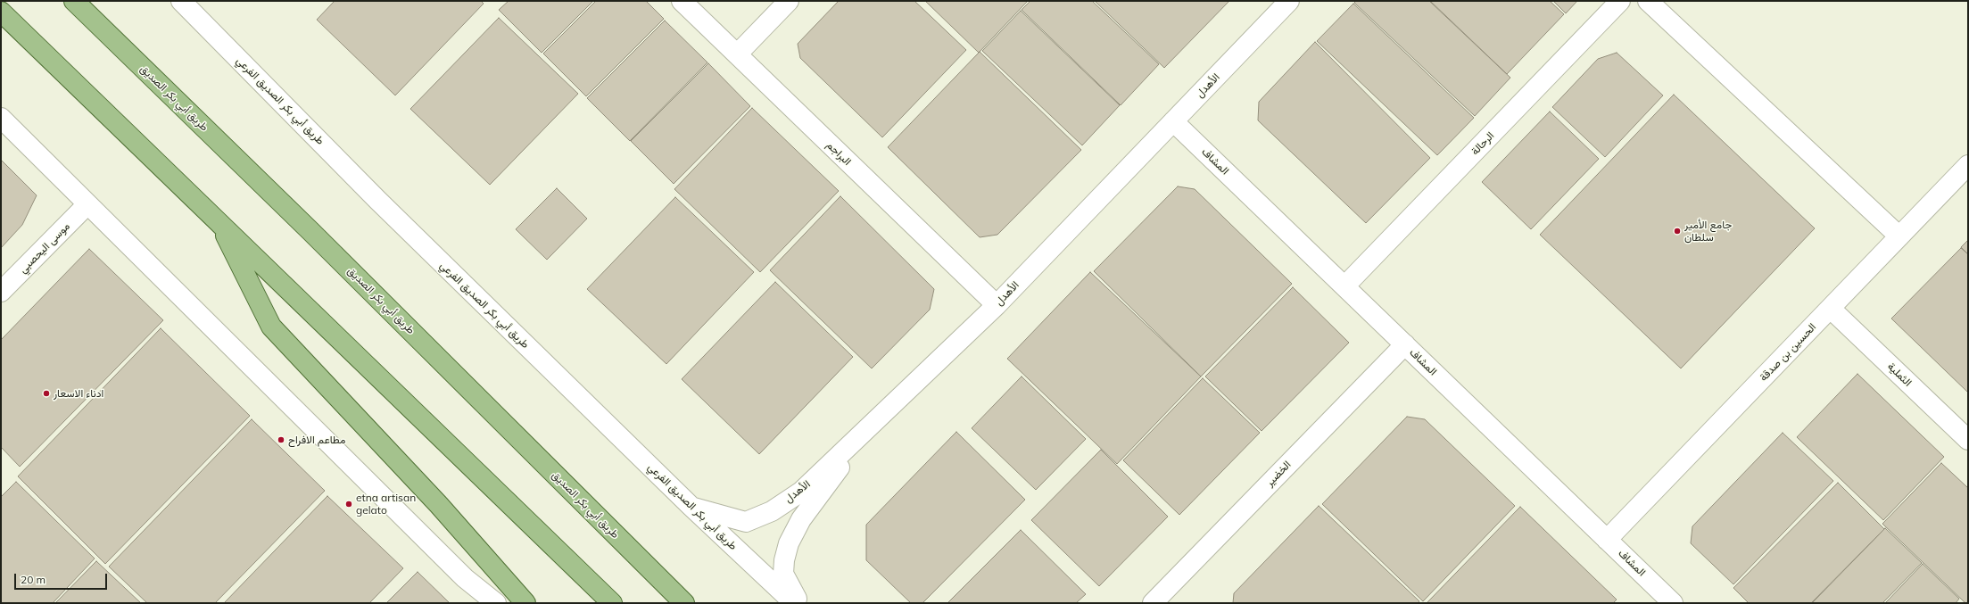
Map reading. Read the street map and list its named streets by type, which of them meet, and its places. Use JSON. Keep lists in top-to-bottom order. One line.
{"streets":{"main road":["طريق أبي بكر الصديق"],"street":["الأهدل","طريق أبي بكر الصديق الفرعي","الرحالة","البراجم","المشاف","موسى اليحصبي","الحسين بن صدقة","الثملية","الخضير"]},"crossings":[["الأهدل","طريق أبي بكر الصديق الفرعي"],["الأهدل","البراجم"],["الأهدل","المشاف"],["الرحالة","المشاف"],["المشاف","الحسين بن صدقة"],["المشاف","الخضير"],["الحسين بن صدقة","الثملية"]],"places":["جامع الأمير سلطان","ادناء الاسعار","مطاعم الافراح","etna artisan gelato"],"scale_bar":"20 m"}
